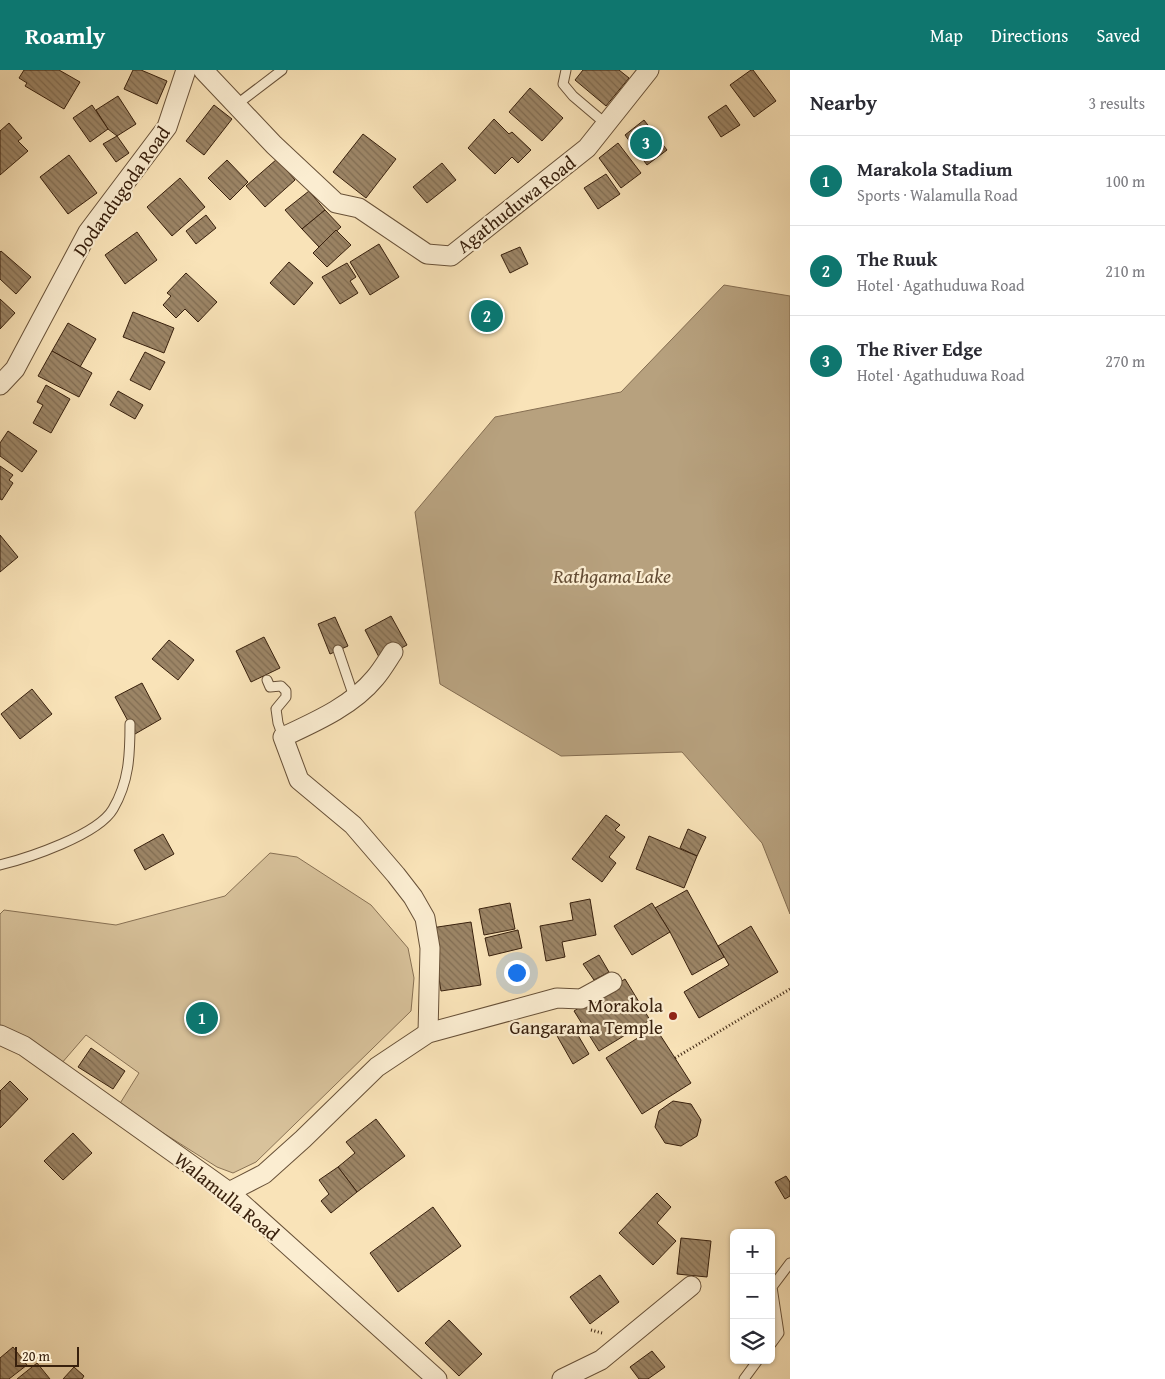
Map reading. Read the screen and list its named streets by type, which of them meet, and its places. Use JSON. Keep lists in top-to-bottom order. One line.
{"streets":{"street":["Dodandugoda Road","Agathuduwa Road","Walamulla Road"]},"water":["Rathgama Lake"],"places":["Morakola Gangarama Temple"],"scale_bar":"20 m","page":{"header":"Roamly","nav":["Map","Directions","Saved"],"heading":["Nearby","3 results"],"pins":["3","2","1"],"list":[{"mark":"1","name":"Marakola Stadium","note":"Sports · Walamulla Road","value":"100 m"},{"mark":"2","name":"The Ruuk","note":"Hotel · Agathuduwa Road","value":"210 m"},{"mark":"3","name":"The River Edge","note":"Hotel · Agathuduwa Road","value":"270 m"}],"map_buttons":["+","−"],"scale":"20 m"}}
